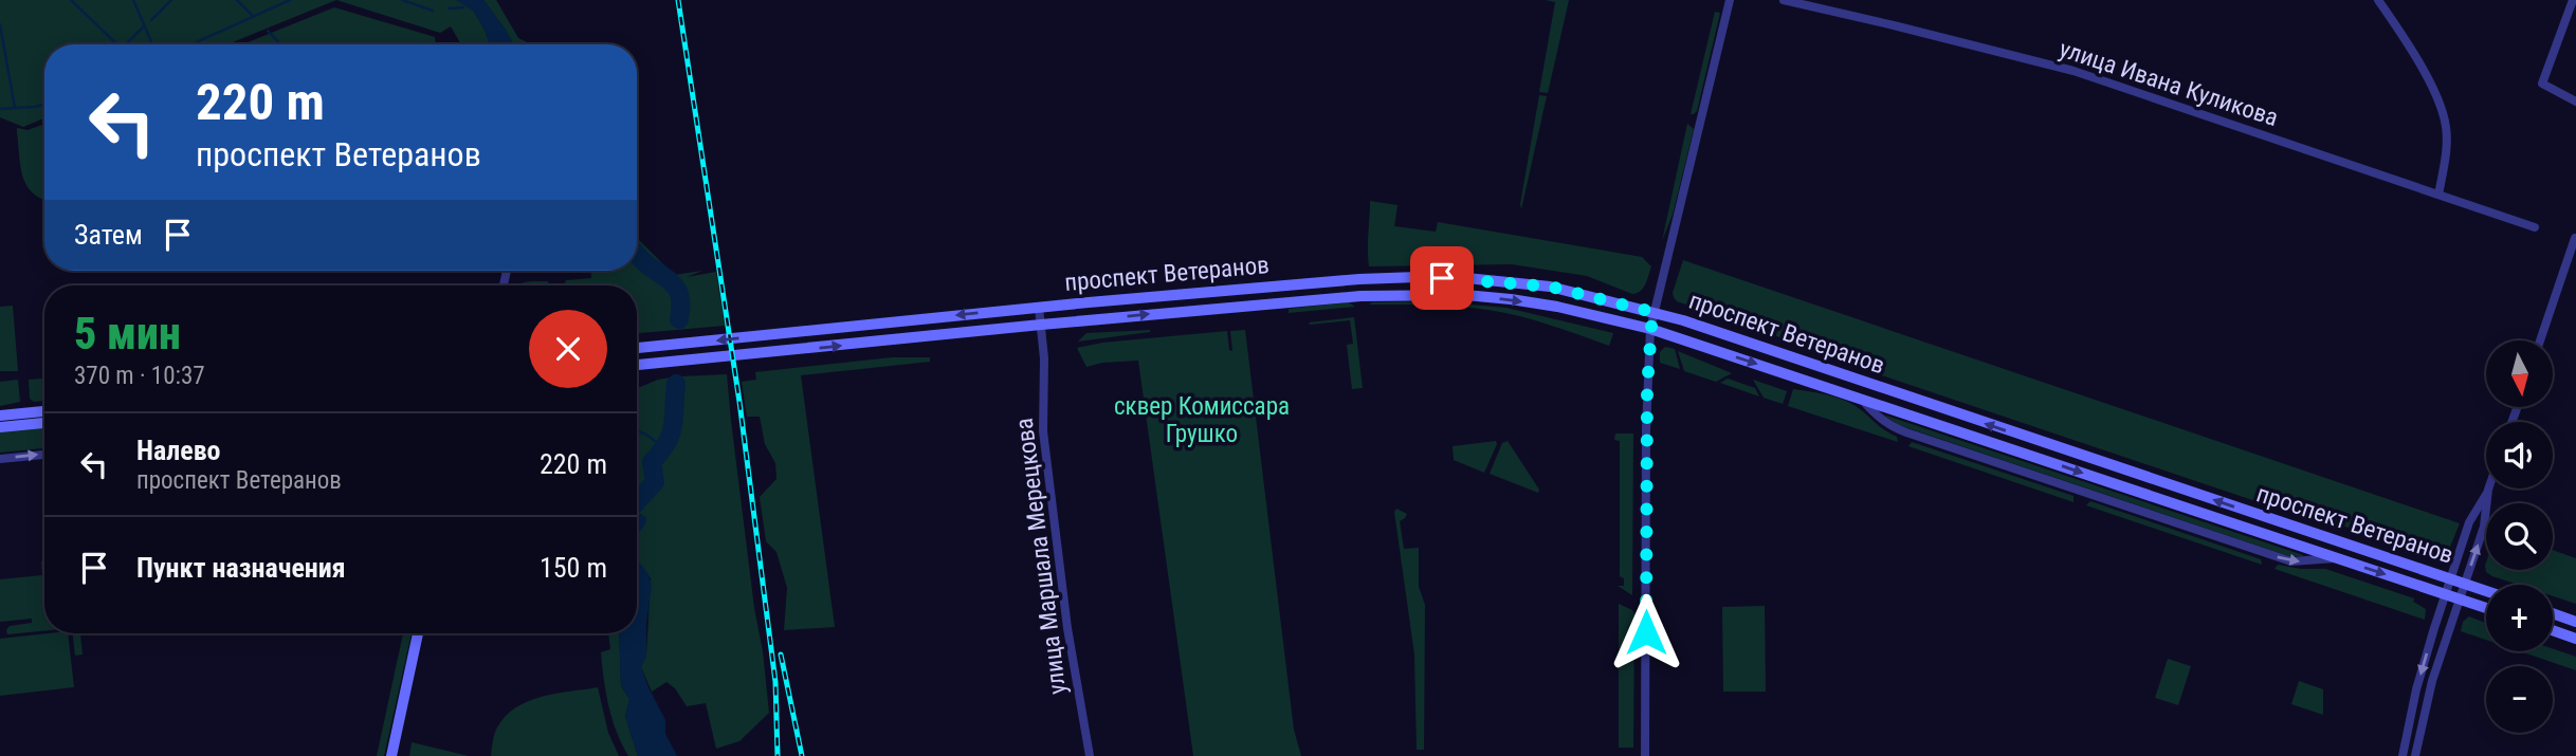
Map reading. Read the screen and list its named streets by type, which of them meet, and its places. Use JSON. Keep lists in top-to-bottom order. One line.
{"streets":{"main road":["проспект Ветеранов"],"street":["улица Ивана Куликова","улица Маршала Мерецкова"]},"crossings":[["проспект Ветеранов","улица Маршала Мерецкова"]],"parks":["сквер Комиссара Грушко"],"north":"bottom","page":{"turn":["220 m","проспект Ветеранов"],"then":"Затем","heading":["5 мин","370 m · 10:37"],"map_buttons":["+","−"],"list":[{"name":"Налево","note":"проспект Ветеранов","value":"220 m"},{"name":"Пункт назначения","value":"150 m"}]}}
